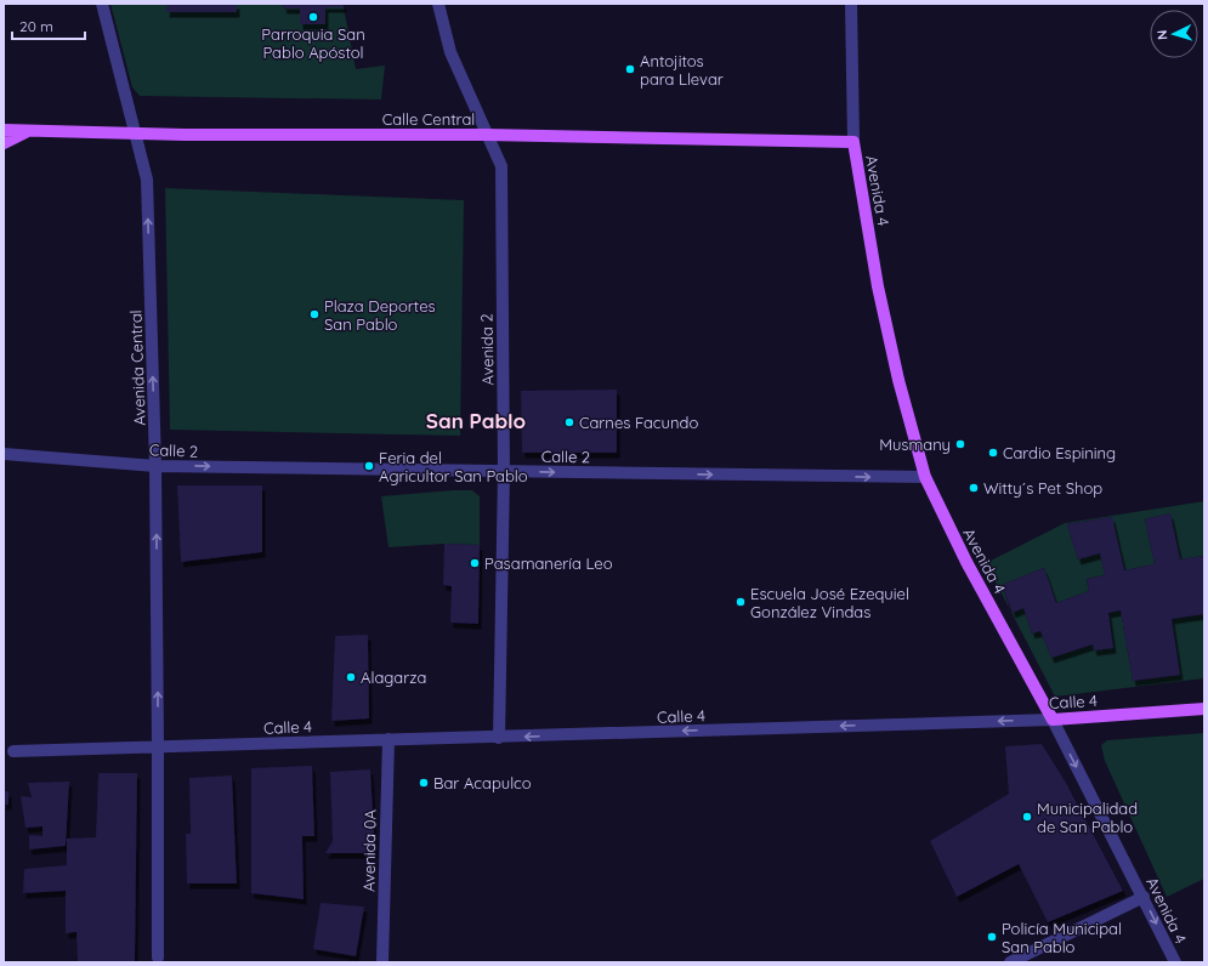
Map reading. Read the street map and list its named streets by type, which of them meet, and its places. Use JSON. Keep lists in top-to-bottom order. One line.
{"streets":{"main road":["Calle Central","Avenida 4","Calle 4"],"street":["Avenida 2","Avenida Central","Calle 2","Avenida 0A"]},"crossings":[["Calle Central","Avenida 4"],["Calle Central","Avenida 2"],["Calle Central","Avenida Central"],["Avenida 4","Calle 2"],["Avenida 4","Calle 4"],["Avenida 2","Calle 2"],["Avenida 2","Calle 4"],["Avenida Central","Calle 2"],["Avenida Central","Calle 4"],["Calle 4","Avenida 0A"]],"one_way":["Avenida Central","Calle 2","Calle 4"],"districts":["San Pablo"],"places":["Parroquia San Pablo Apóstol","Antojitos para Llevar","Plaza Deportes San Pablo","Carnes Facundo","Musmany","Cardio Espining","Feria del Agricultor San Pablo","Witty´s Pet Shop","Pasamanería Leo","Escuela José Ezequiel González Vindas","Alagarza","Bar Acapulco","Municipalidad de San Pablo","Policía Municipal San Pablo"],"scale_bar":"20 m","north":"left"}
